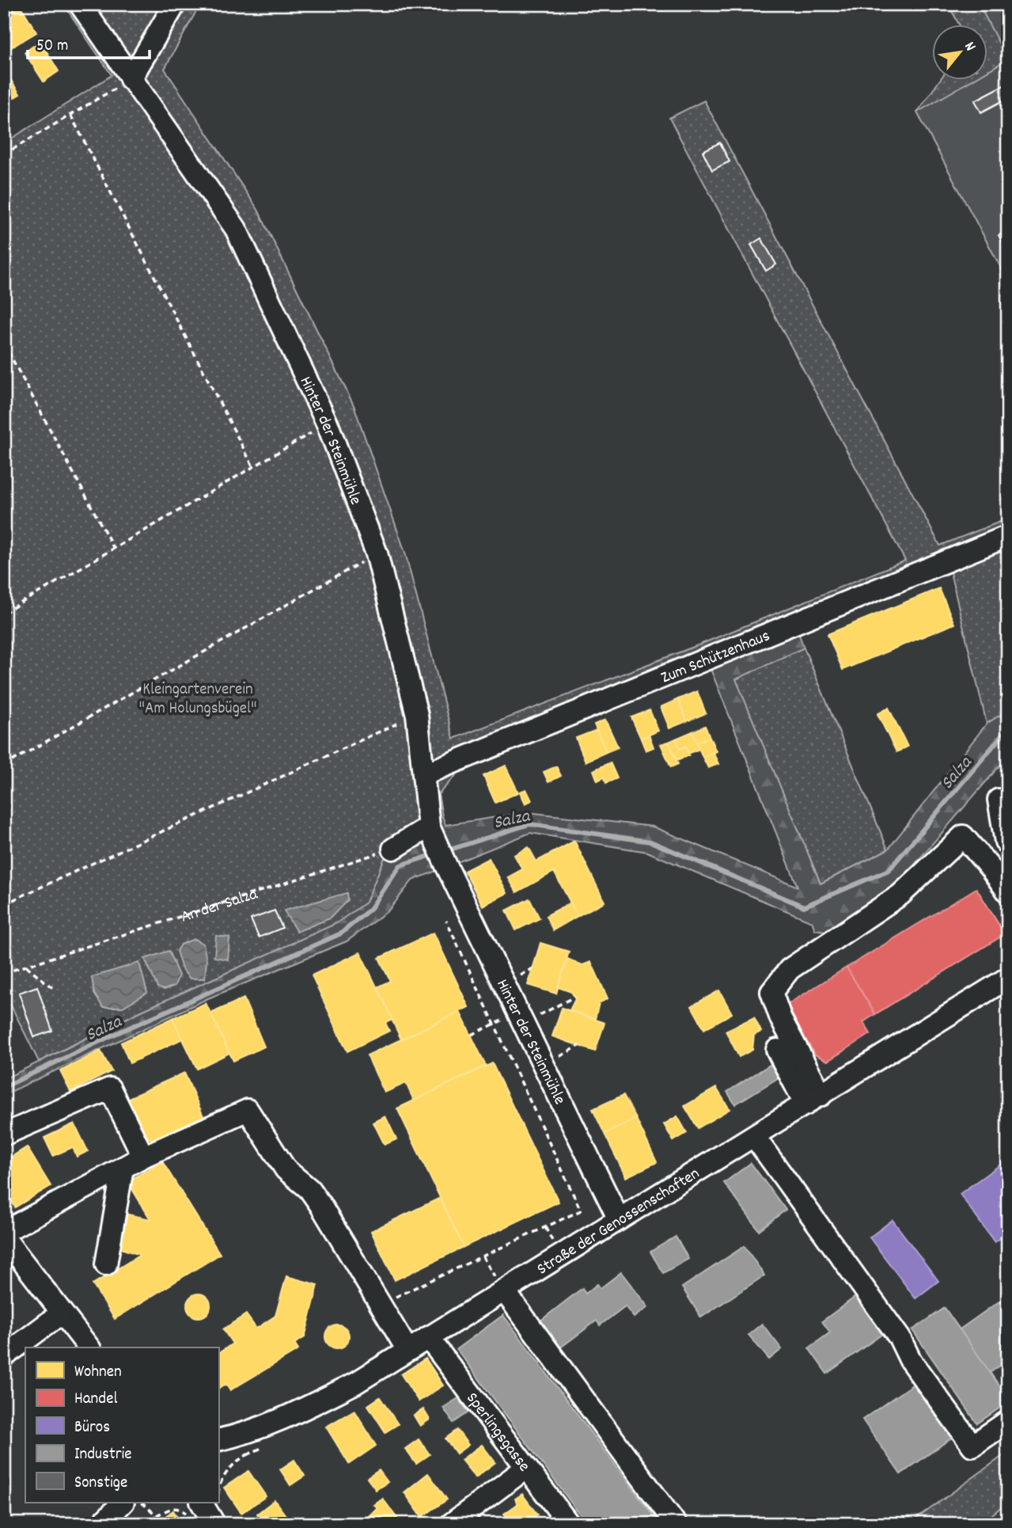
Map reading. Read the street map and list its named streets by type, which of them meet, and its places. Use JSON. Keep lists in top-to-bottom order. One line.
{"streets":{"street":["Hinter der Steinmühle","Zum Schützenhaus","Straße der Genossenschaften","Sperlingsgasse"],"path":["An der Salza"]},"crossings":[["Hinter der Steinmühle","Zum Schützenhaus"],["Hinter der Steinmühle","Straße der Genossenschaften"],["Straße der Genossenschaften","Sperlingsgasse"]],"water":["Salza"],"parks":["Kleingartenverein \"Am Holungsbügel\""],"legend":["Wohnen","Handel","Büros","Industrie","Sonstige"],"scale_bar":"50 m","north":"top right"}
